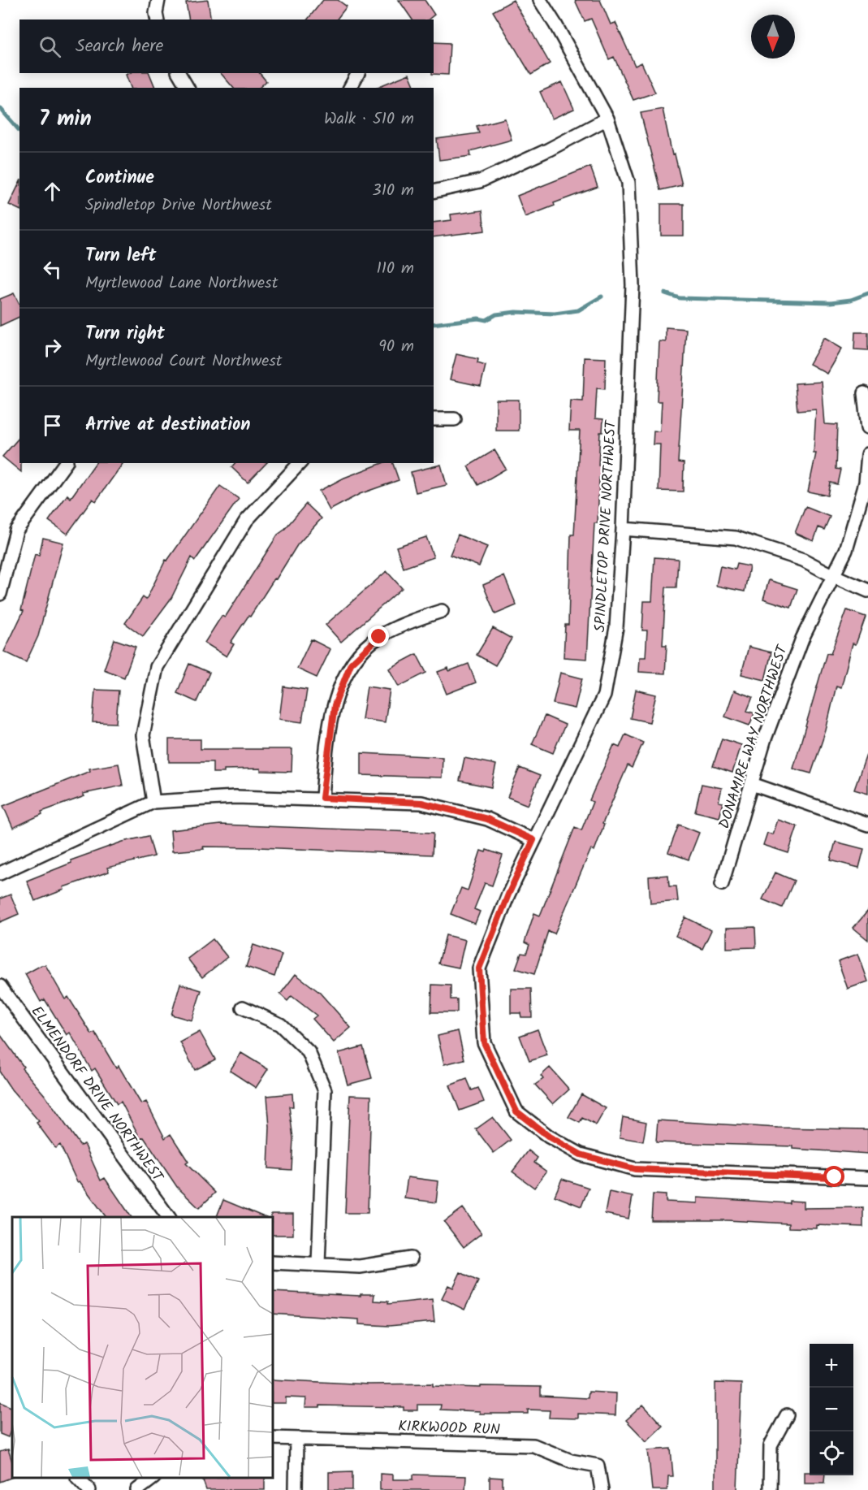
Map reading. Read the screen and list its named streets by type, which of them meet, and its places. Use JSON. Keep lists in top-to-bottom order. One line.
{"streets":{"street":["SPINDLETOP DRIVE NORTHWEST","DONAMIRE WAY NORTHWEST","ELMENDORF DRIVE NORTHWEST","KIRKWOOD RUN"]},"north":"bottom","page":{"search":"Search here","heading":["7 min","Walk · 510 m"],"list":[["Continue","Spindletop Drive Northwest","310 m"],["Turn left","Myrtlewood Lane Northwest","110 m"],["Turn right","Myrtlewood Court Northwest","90 m"],"Arrive at destination"],"map_buttons":["+","−"]}}
